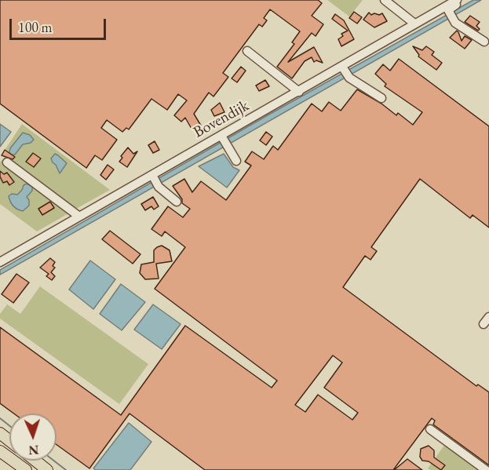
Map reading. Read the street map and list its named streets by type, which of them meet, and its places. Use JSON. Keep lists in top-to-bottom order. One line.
{"streets":{"street":["Bovendijk"]},"scale_bar":"100 m","north":"bottom"}
